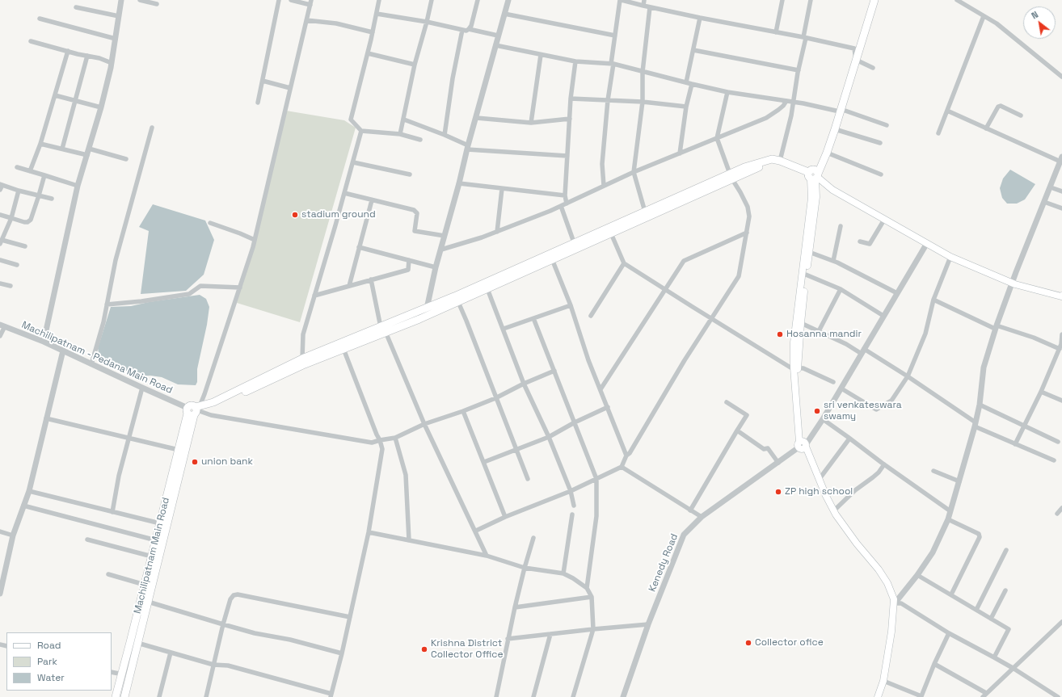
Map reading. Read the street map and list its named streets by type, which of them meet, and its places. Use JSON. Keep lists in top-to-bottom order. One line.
{"streets":{"main road":["Machilipatnam Main Road"],"street":["Machilipatnam - Pedana Main Road","Kenedy Road"]},"crossings":[["Machilipatnam - Pedana Main Road","Machilipatnam Main Road"]],"places":["stadium ground","Hosanna mandir","sri venkateswara swamy","union bank","ZP high school","Collector ofice","Krishna District Collector Office"],"legend":["Road","Park","Water"],"north":"top left"}
